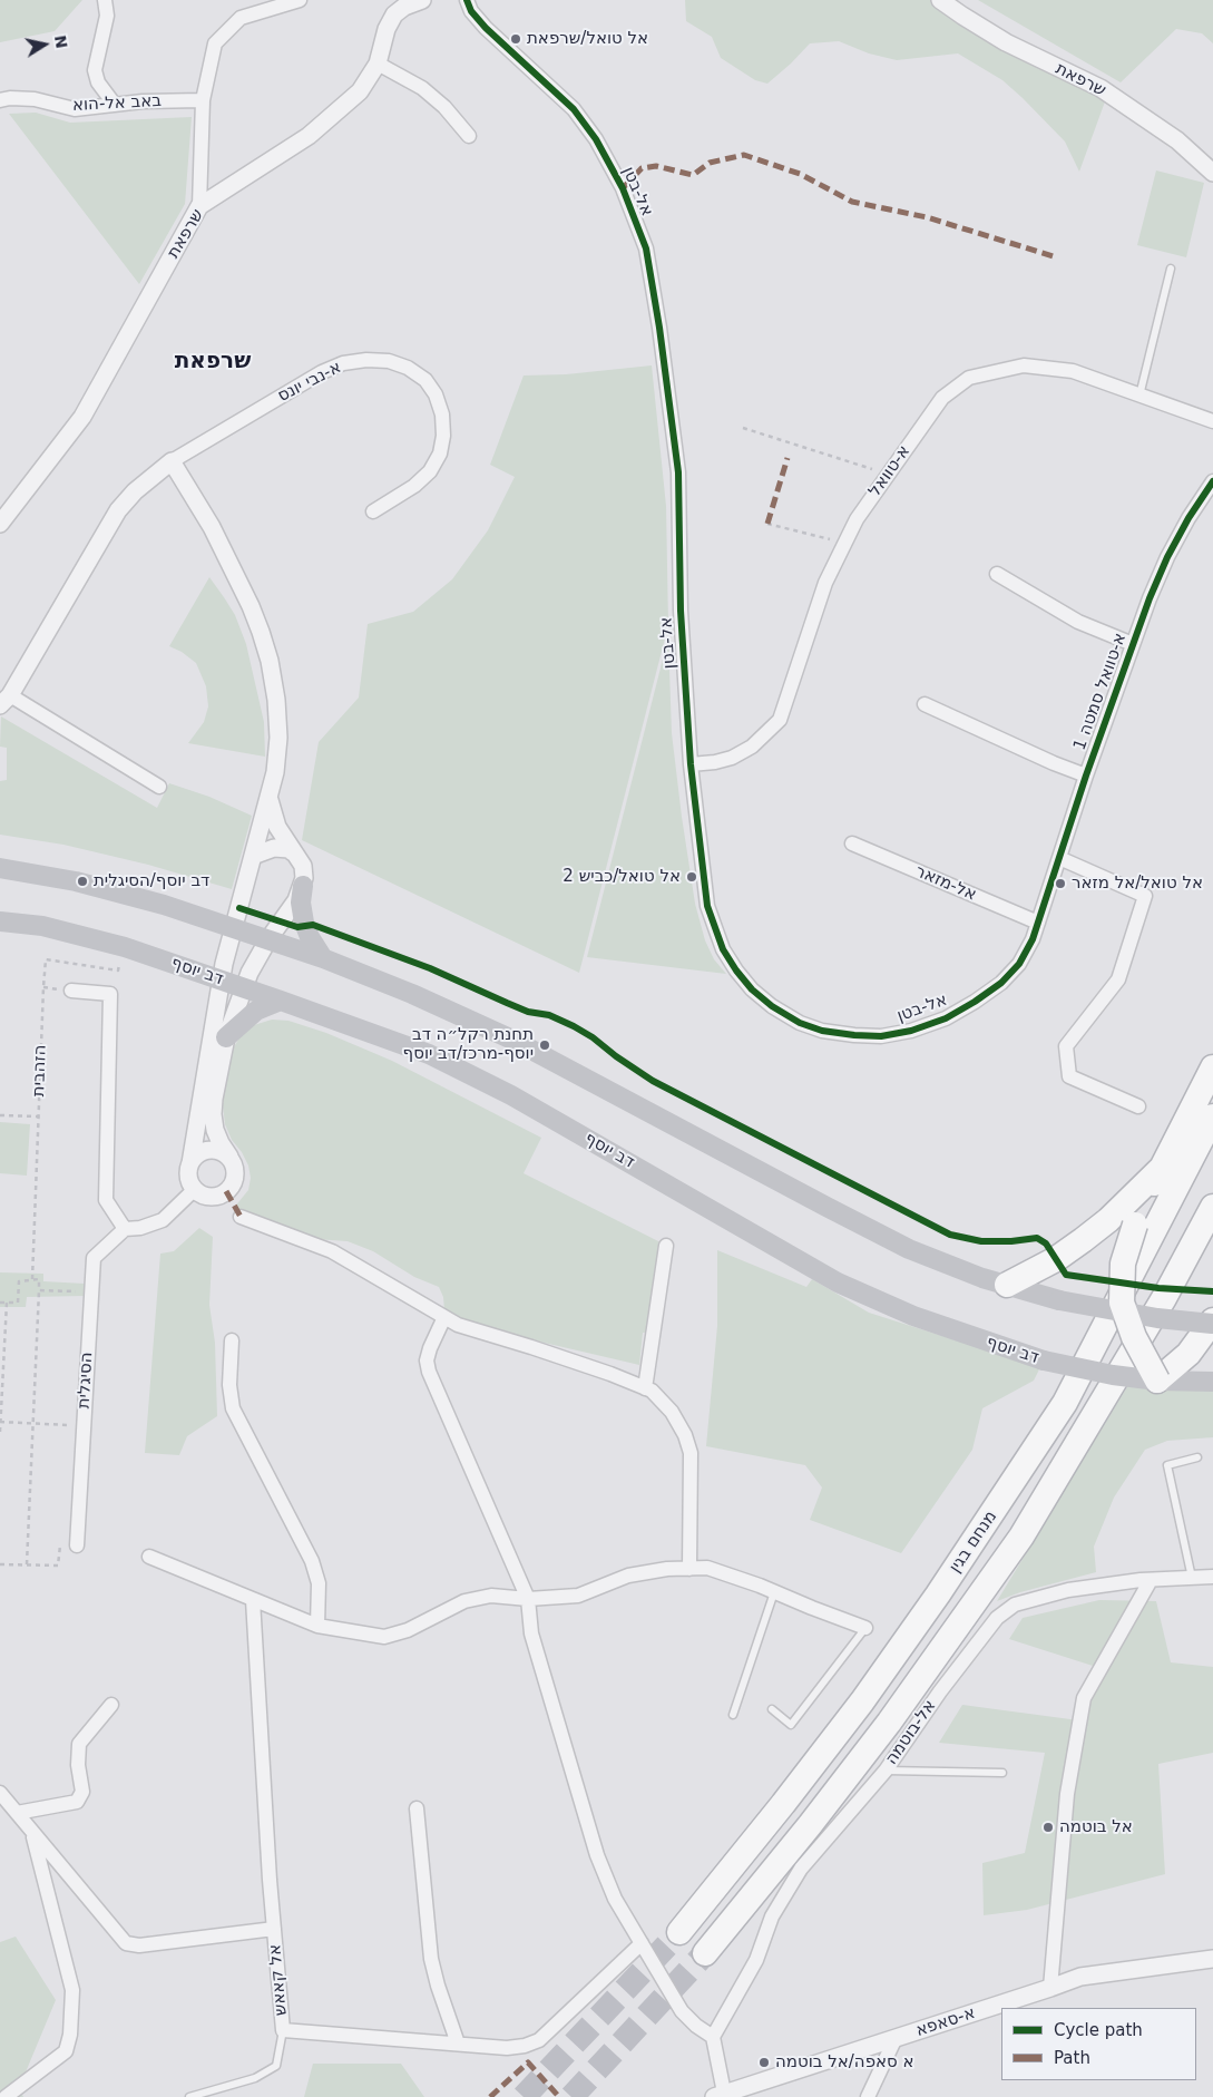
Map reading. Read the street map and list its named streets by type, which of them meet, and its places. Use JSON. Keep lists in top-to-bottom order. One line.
{"streets":{"highway":["מנחם בגין"],"main road":["דב יוסף"],"street":["שרפאת","באב אל-הוא","אל-בטן","א-נבי יונס","א-טוואל","א-טוואל סמטה 1","אל-מזאר","הסיגלית","אל-בוטמה","אל קאאש","א-סאפא"],"path":["הזהבית"]},"crossings":[["אל-בטן","א-טוואל"],["אל-בטן","א-טוואל סמטה 1"],["אל-בטן","אל-מזאר"],["א-טוואל סמטה 1","אל-מזאר"],["דב יוסף","הזהבית"]],"districts":["שרפאת"],"places":["אל טואל/שרפאת","אל טואל/כביש 2","דב יוסף/הסיגלית","אל טואל/אל מזאר","תחנת רקל״ה דב יוסף-מרכז/דב יוסף","אל בוטמה","א סאפה/אל בוטמה"],"legend":["Cycle path","Path"],"north":"right"}
